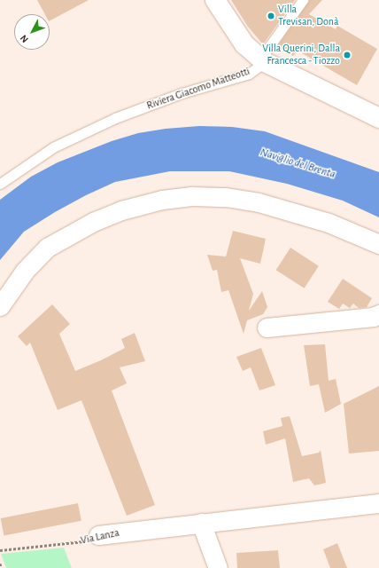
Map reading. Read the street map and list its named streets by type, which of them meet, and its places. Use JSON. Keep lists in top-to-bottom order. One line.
{"streets":{"street":["Via Lanza"],"lane":["Riviera Giacomo Matteotti"]},"water":["Naviglio del Brenta"],"places":["Villa Trevisan, Donà","Villa Querini, Dalla Francesca - Tiozzo"],"north":"bottom left"}
